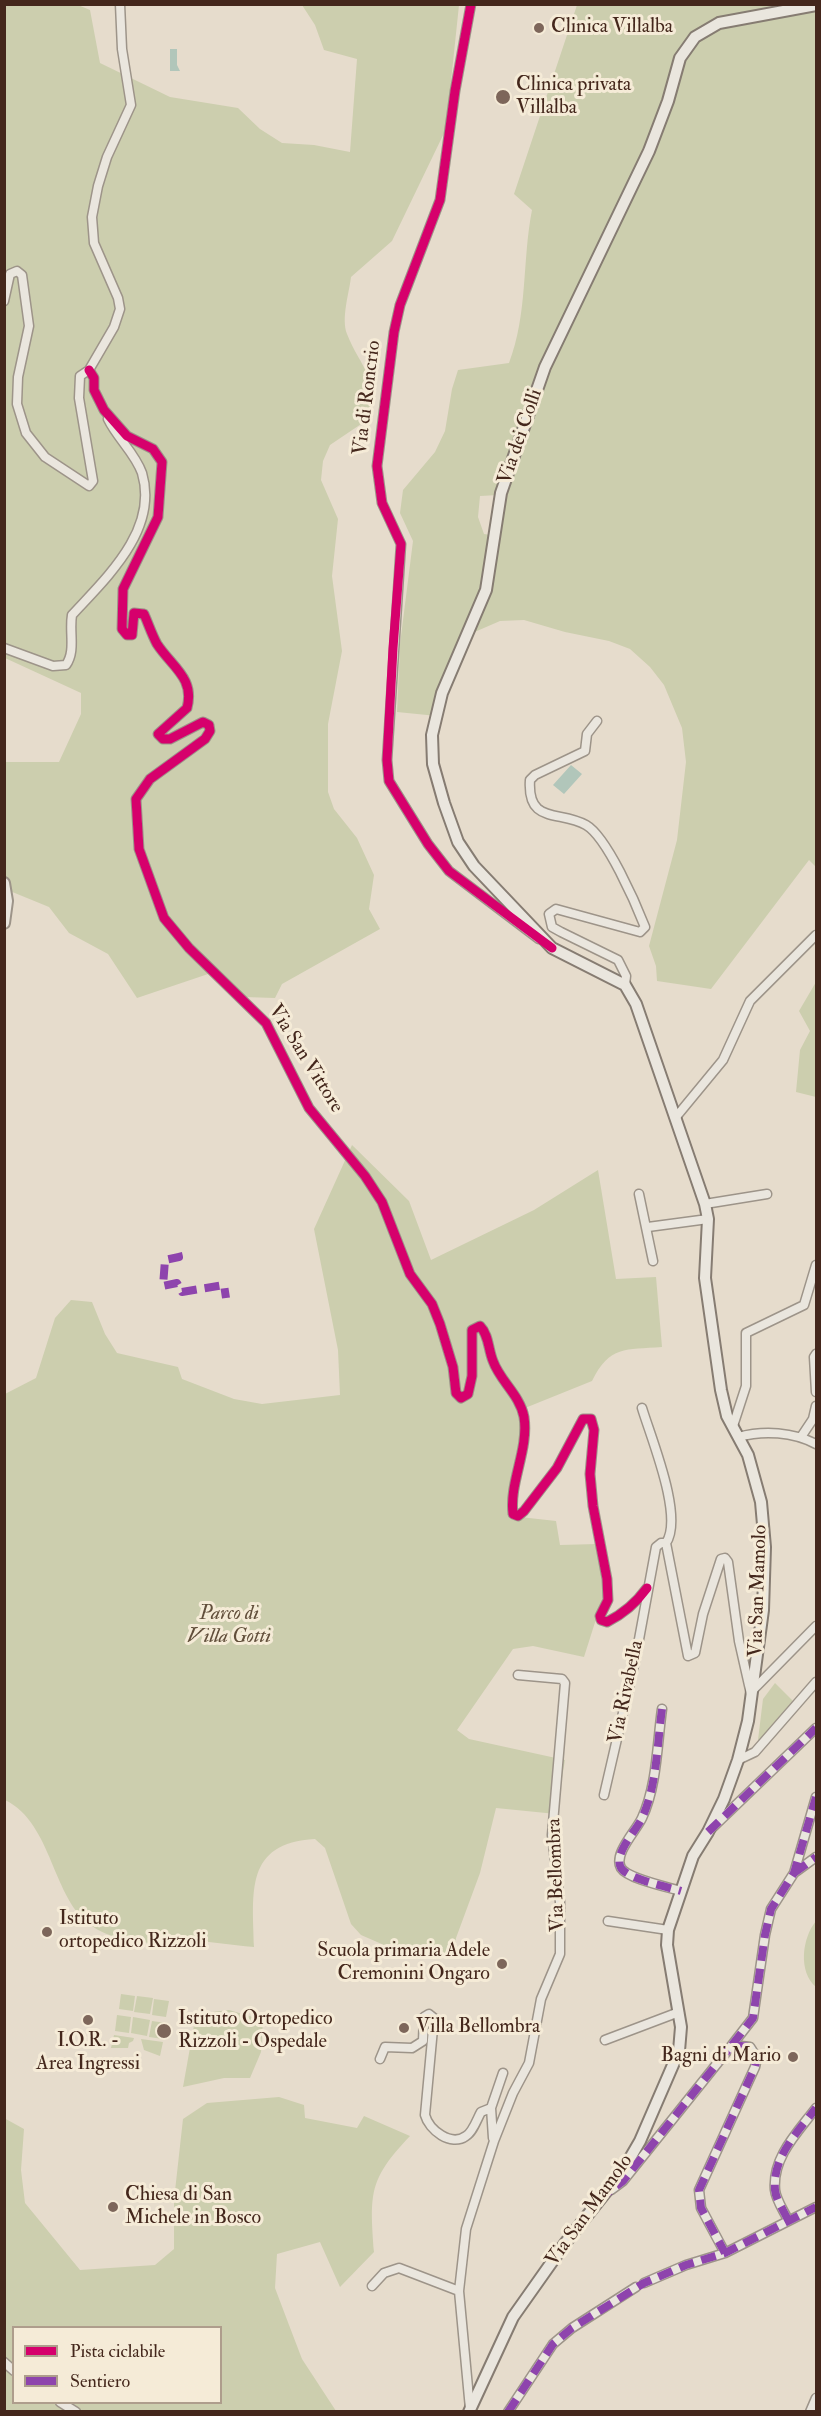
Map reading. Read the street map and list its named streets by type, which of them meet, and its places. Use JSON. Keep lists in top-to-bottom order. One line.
{"streets":{"main road":["Via dei Colli","Via San Mamolo"],"street":["Via di Roncrio","Via San Vittore","Via Rivabella","Via Bellombra"]},"crossings":[["Via di Roncrio","Via dei Colli"],["Via San Vittore","Via Rivabella"],["Via San Mamolo","Via Rivabella"],["Via San Mamolo","Via Bellombra"]],"parks":["Parco di Villa Gotti"],"places":["Clinica Villalba","Clinica privata Villalba","Istituto ortopedico Rizzoli","Scuola primaria Adele Cremonini Ongaro","I.O.R. - Area Ingressi","Villa Bellombra","Istituto Ortopedico Rizzoli - Ospedale","Bagni di Mario","Chiesa di San Michele in Bosco"],"legend":["Pista ciclabile","Sentiero"]}
